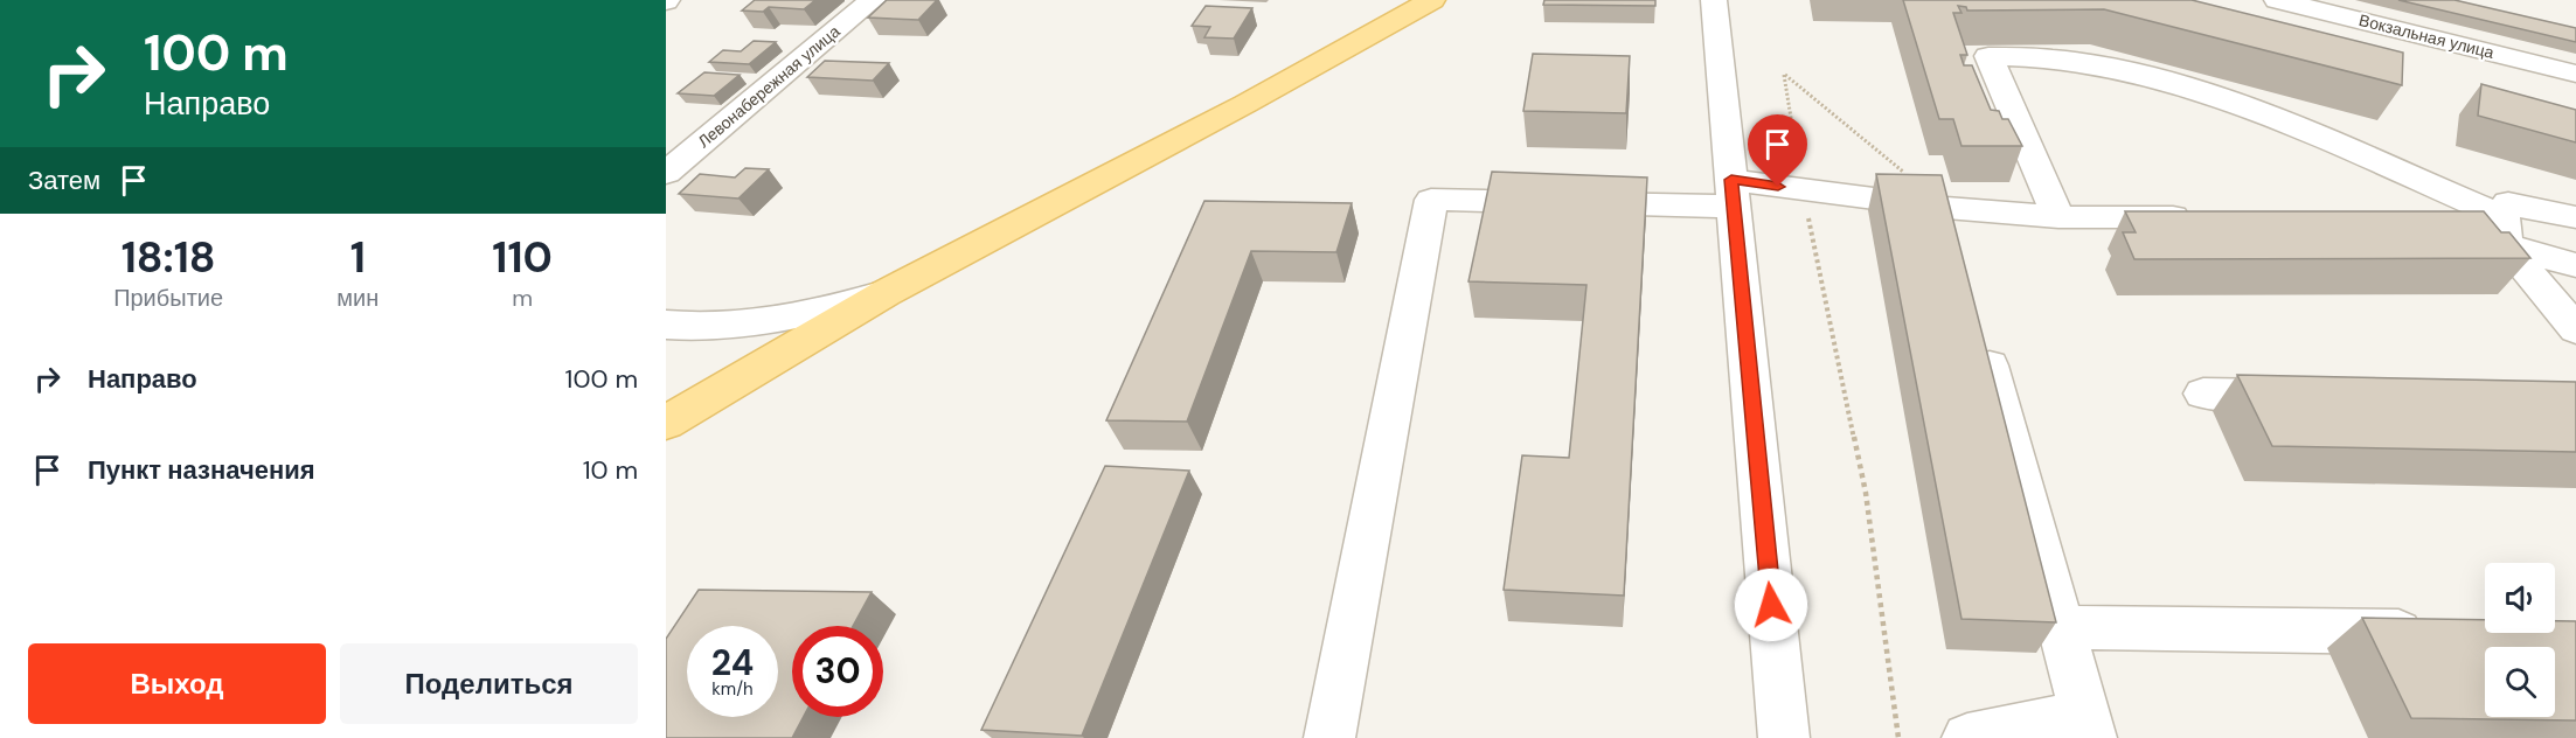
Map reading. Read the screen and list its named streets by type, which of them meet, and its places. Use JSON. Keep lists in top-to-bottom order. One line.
{"streets":{"street":["Вокзальная улица","Левонабережная улица"]},"page":{"turn":["100 m","Направо"],"then":"Затем","eta":["18:18","Прибытие","1","мин","110","m"],"list":[{"name":"Направо","value":"100 m"},{"name":"Пункт назначения","value":"10 m"}],"speed":"24 km/h","limit":"30","buttons":["Выход","Поделиться"]}}
